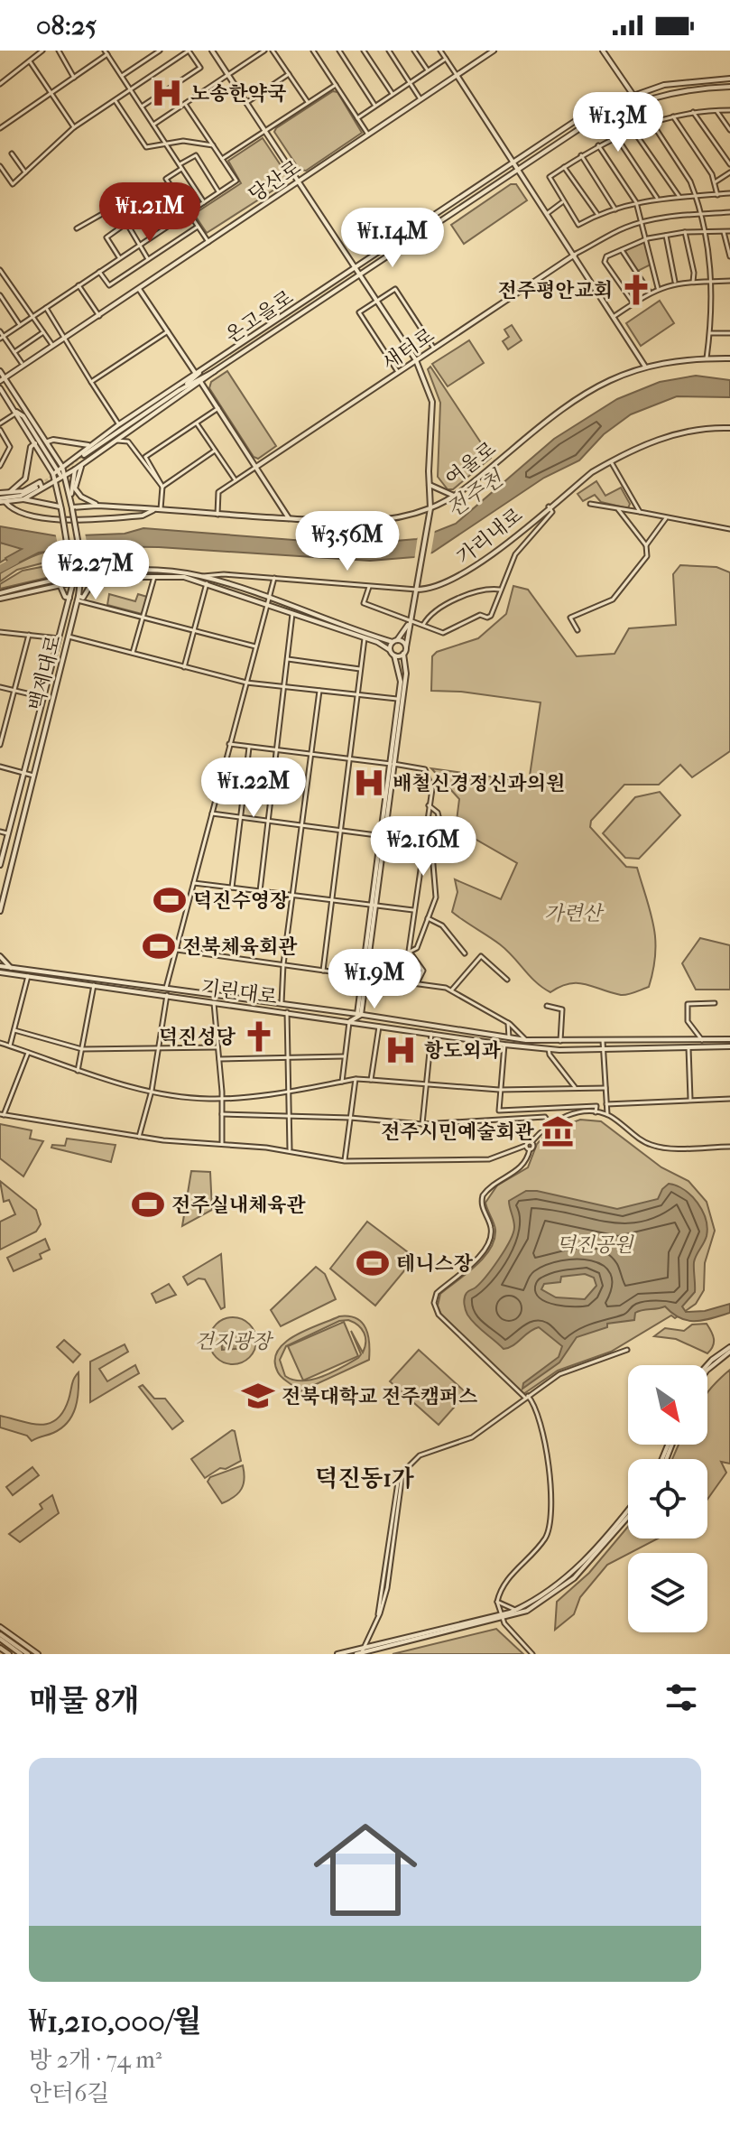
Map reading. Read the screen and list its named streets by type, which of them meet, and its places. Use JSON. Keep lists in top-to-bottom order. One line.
{"streets":{"street":["당산로","온고을로","새터로","여울로","가리내로","백제대로","기린대로"]},"crossings":[["당산로","백제대로"],["온고을로","백제대로"],["여울로","백제대로"]],"districts":["덕진동1가"],"water":["전주천"],"parks":["가련산","덕진공원","건지광장"],"places":{"hospital":["노송한약국","배철신경정신과의원","항도외과"],"church":["전주평안교회","덕진성당"],"sports":["덕진수영장","전북체육회관","전주실내체육관","테니스장"],"museum":["전주시민예술회관"],"school or university":["전북대학교 전주캠퍼스"]},"north":"bottom right","page":{"status":"08:25","price":["₩1.3M","₩1.21M","₩1.14M","₩3.56M","₩2.27M","₩1.22M","₩2.16M","₩1.9M"],"heading":"매물 8개","list":[{"name":"₩1,210,000/월","note":"방 2개 · 74 m² · 안터6길"}]}}
